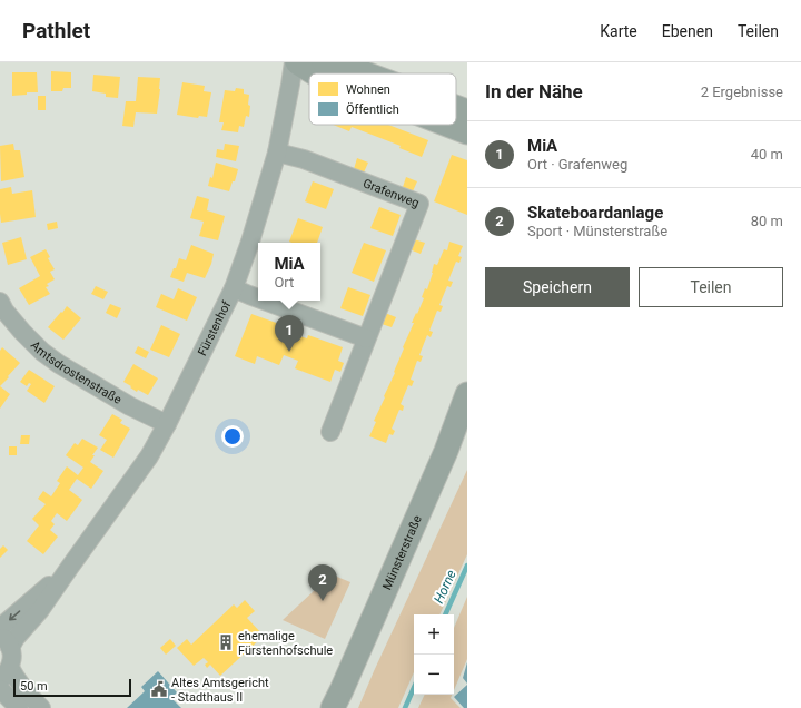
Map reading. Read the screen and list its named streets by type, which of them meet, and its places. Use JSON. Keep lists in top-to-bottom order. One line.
{"streets":{"main road":["Münsterstraße"],"street":["Grafenweg","Fürstenhof","Amtsdrostenstraße"]},"crossings":[["Grafenweg","Fürstenhof"],["Fürstenhof","Amtsdrostenstraße"]],"water":["Horne"],"places":{"building":["ehemalige Fürstenhofschule"],"public building":["Altes Amtsgericht - Stadthaus II"]},"legend":["Wohnen","Öffentlich"],"scale_bar":"50 m","page":{"header":"Pathlet","nav":["Karte","Ebenen","Teilen"],"heading":["In der Nähe","2 Ergebnisse"],"list":[{"mark":"1","name":"MiA","note":"Ort · Grafenweg","value":"40 m"},{"mark":"2","name":"Skateboardanlage","note":"Sport · Münsterstraße","value":"80 m"}],"popup":["MiA","Ort"],"buttons":["Speichern","Teilen"],"pins":["1","2"],"map_buttons":["+","−"],"scale":"50 m"}}
